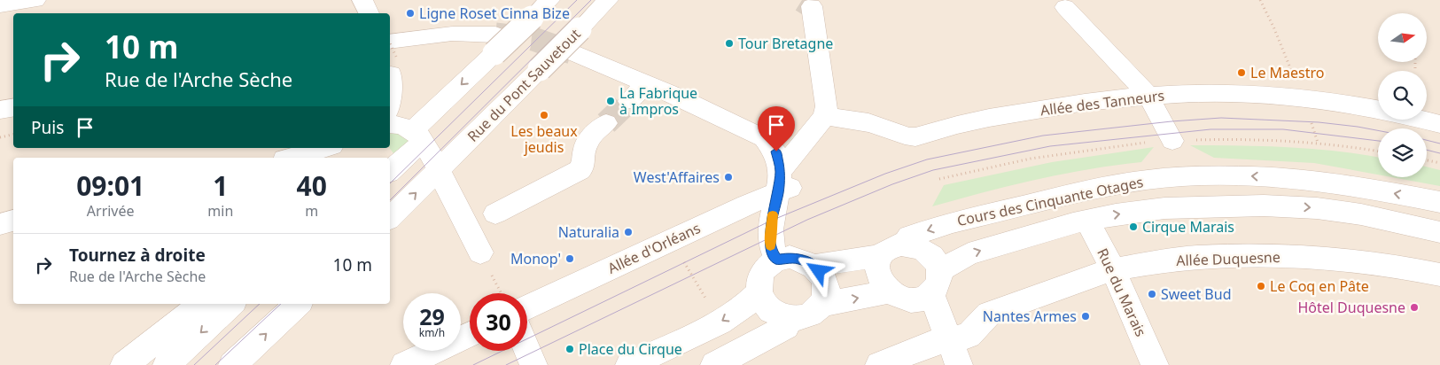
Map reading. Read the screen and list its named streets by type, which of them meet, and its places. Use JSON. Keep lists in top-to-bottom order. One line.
{"streets":{"street":["Rue du Pont Sauvetout","Allée des Tanneurs","Cours des Cinquante Otages","Allée d'Orléans","Allée Duquesne","Rue du Marais"]},"crossings":[["Cours des Cinquante Otages","Rue du Marais"],["Allée Duquesne","Rue du Marais"]],"places":["Ligne Roset Cinna Bize","Tour Bretagne","Le Maestro","La Fabrique à Impros","Les beaux jeudis","West'Affaires","Cirque Marais","Naturalia","Monop'","Le Coq en Pâte","Sweet Bud","Hôtel Duquesne","Nantes Armes","Place du Cirque"],"north":"right","page":{"turn":["10 m","Rue de l'Arche Sèche"],"then":"Puis","eta":["09:01","Arrivée","1","min","40","m"],"list":[{"name":"Tournez à droite","note":"Rue de l'Arche Sèche","value":"10 m"}],"speed":"29 km/h","limit":"30"}}
